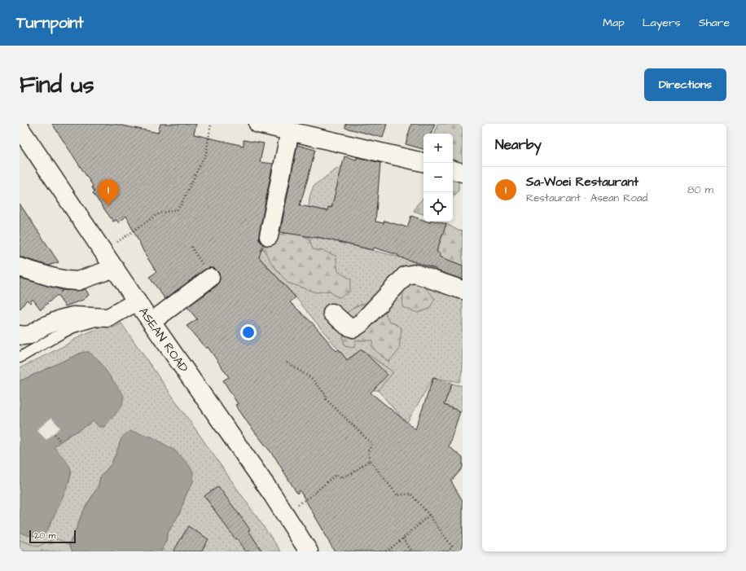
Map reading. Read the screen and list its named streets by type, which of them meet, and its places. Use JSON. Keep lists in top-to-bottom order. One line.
{"streets":{"street":["ASEAN ROAD"]},"scale_bar":"20 m","page":{"header":"Turnpoint","nav":["Map","Layers","Share"],"buttons":"Directions","title":"Find us","heading":"Nearby","map_buttons":["+","−"],"list":[{"mark":"1","name":"Sa-Woei Restaurant","note":"Restaurant · Asean Road","value":"80 m"}],"pins":"1","scale":"20 m"}}
